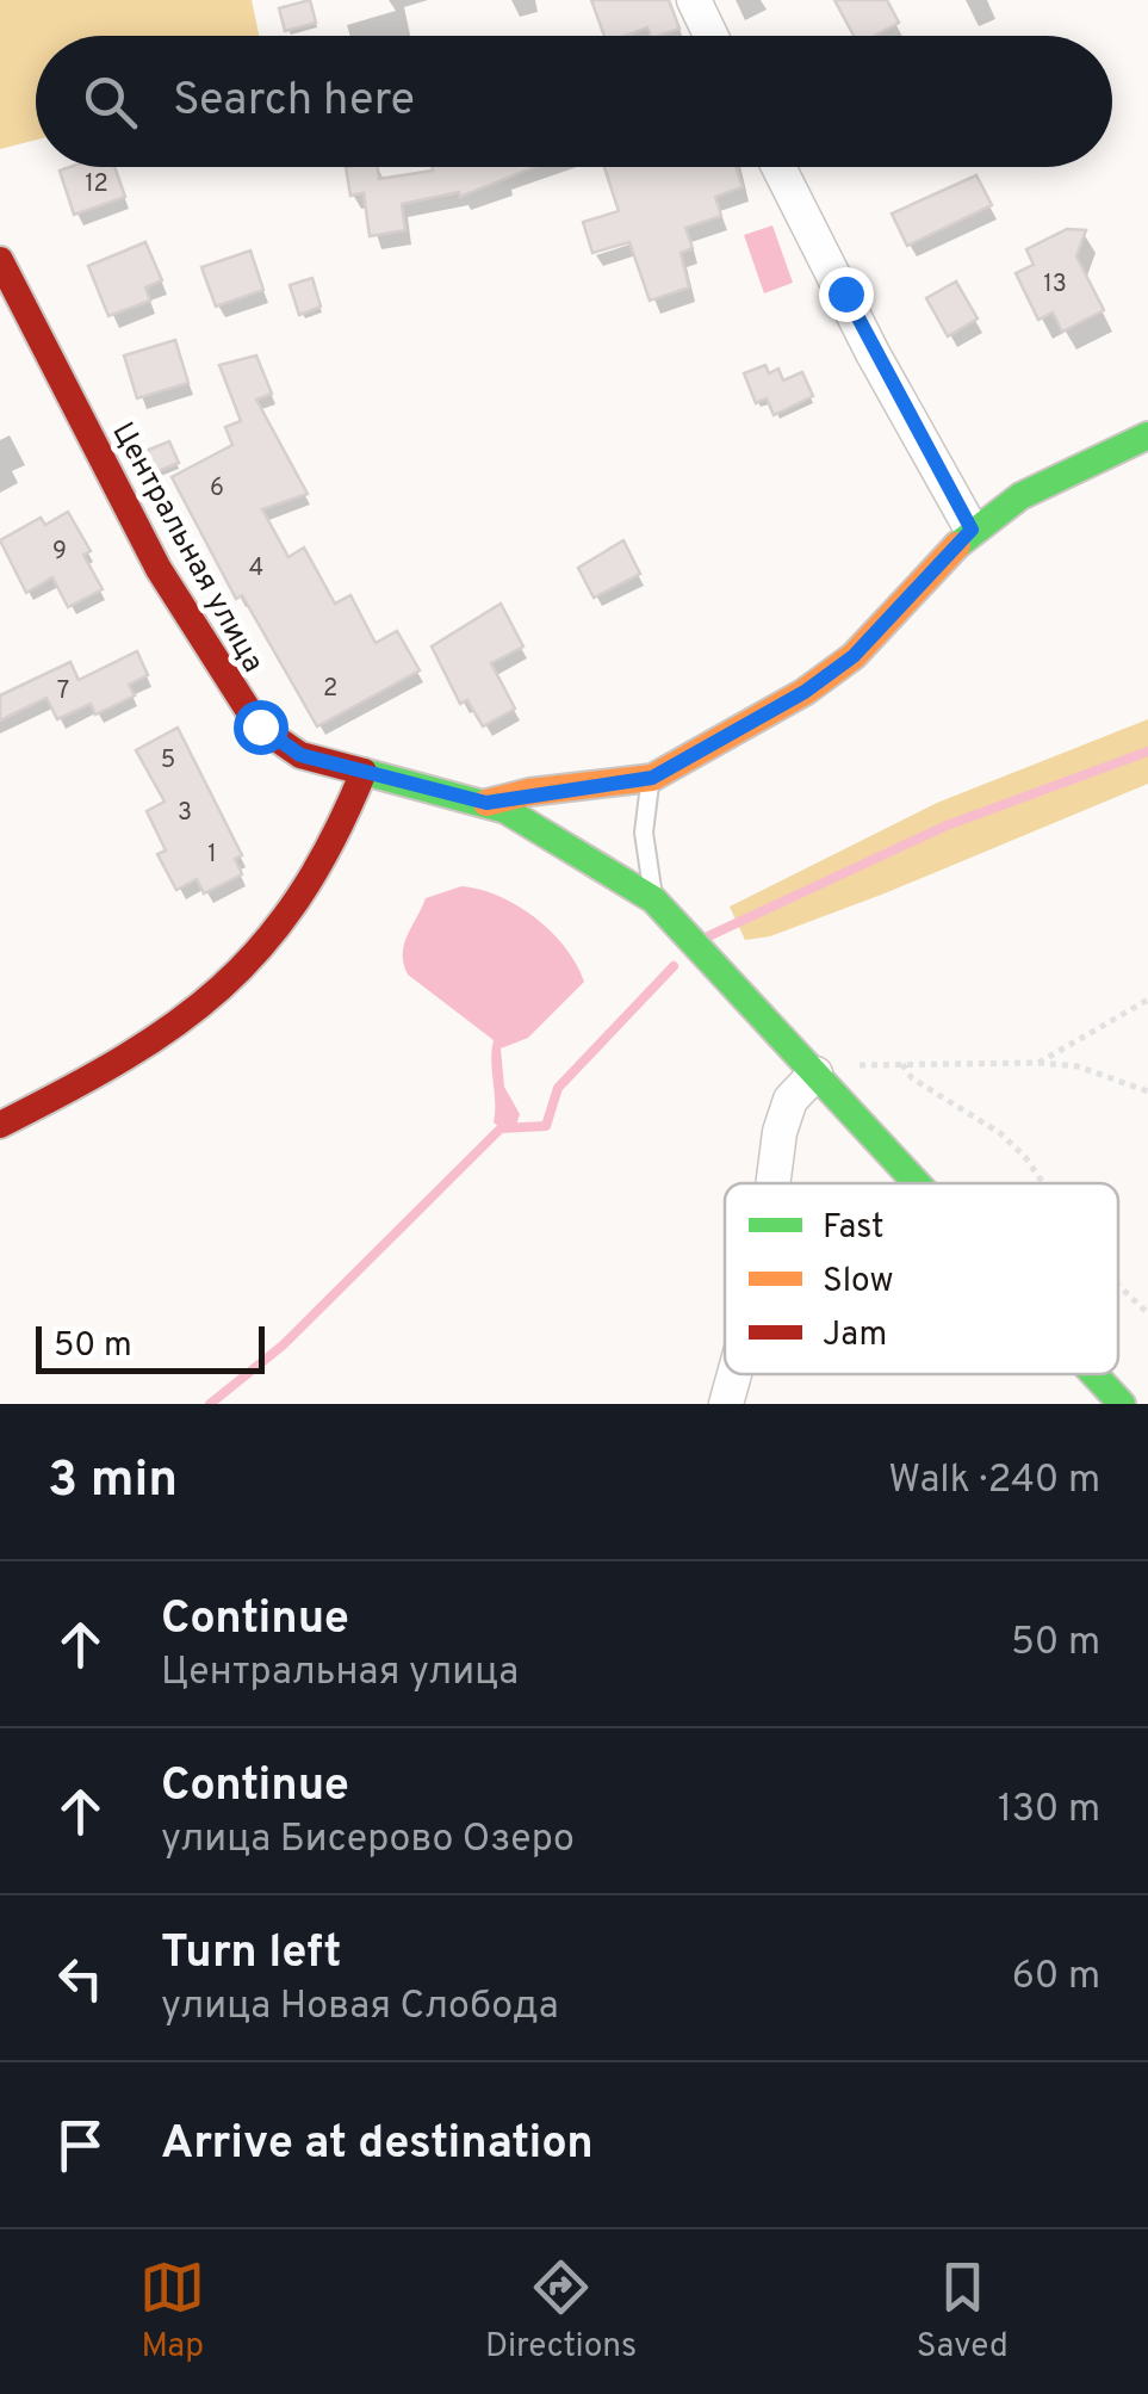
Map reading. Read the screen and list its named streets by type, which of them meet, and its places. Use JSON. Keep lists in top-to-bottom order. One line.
{"streets":{"street":["Центральная улица"]},"house_numbers":["12","13","6","9","4","2","7","5","3","1"],"legend":["Fast","Slow","Jam"],"scale_bar":"50 m","page":{"search":"Search here","scale":"50 m","heading":["3 min","Walk · 240 m"],"list":[["Continue","Центральная улица","50 m"],["Continue","улица Бисерово Озеро","130 m"],["Turn left","улица Новая Слобода","60 m"],"Arrive at destination"],"nav":["Map","Directions","Saved"]}}
